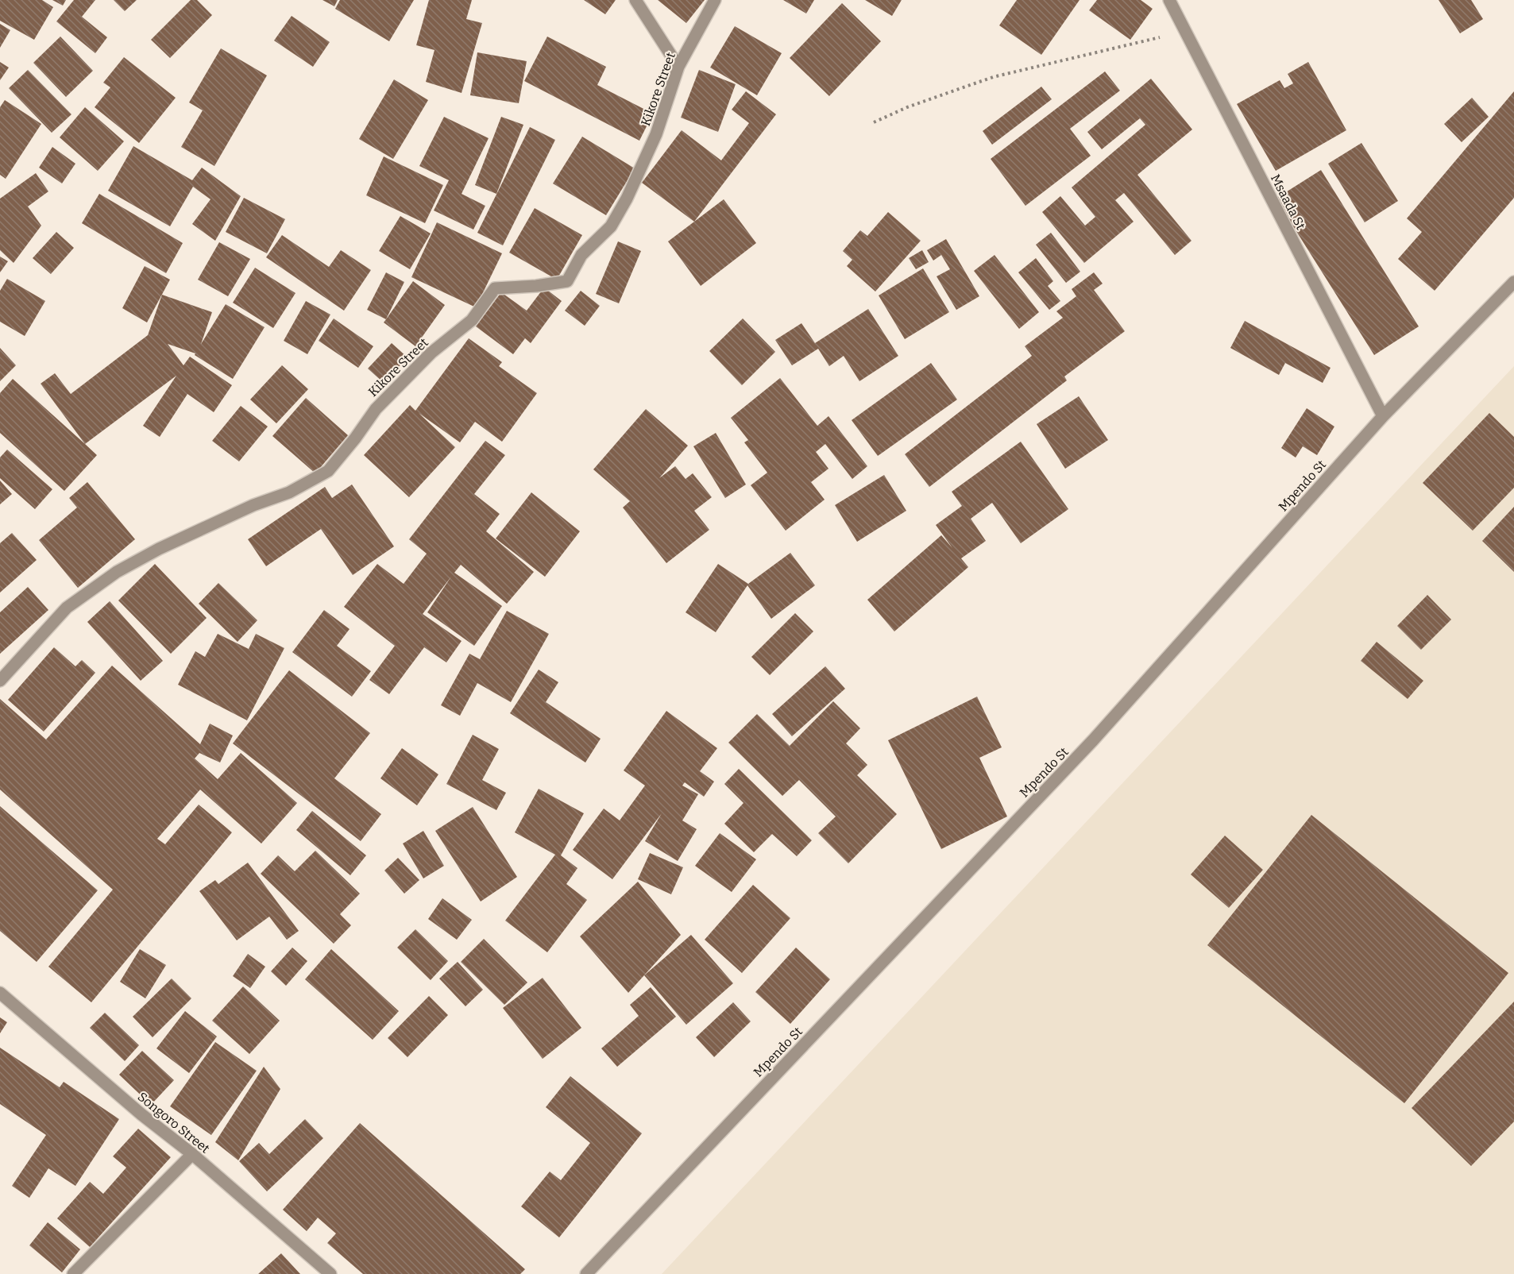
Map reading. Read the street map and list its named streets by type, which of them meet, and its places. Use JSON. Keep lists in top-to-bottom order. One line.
{"streets":{"street":["Kikore Street","Msaada St","Mpendo St","Songoro Street"]},"crossings":[["Msaada St","Mpendo St"]]}
